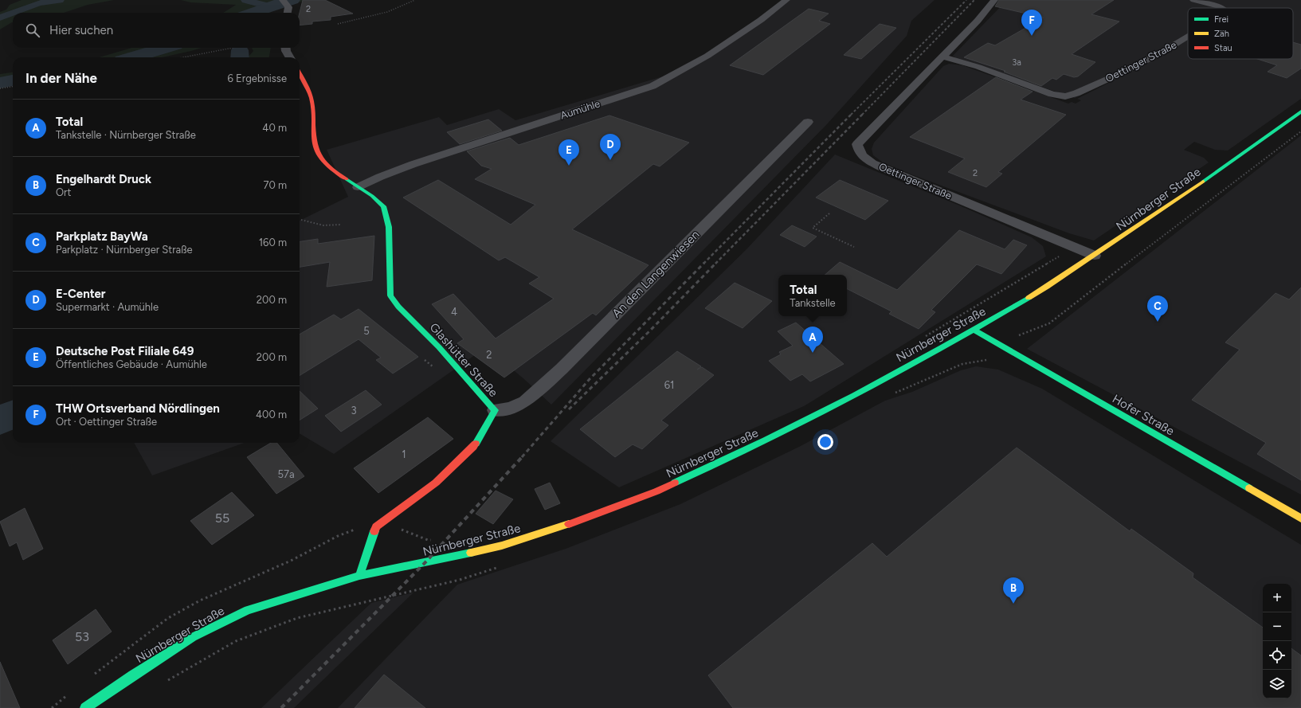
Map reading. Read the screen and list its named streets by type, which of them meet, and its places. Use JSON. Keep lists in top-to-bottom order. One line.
{"streets":{"main road":["Nürnberger Straße","Glashütter Straße","Hofer Straße"],"street":["Oettinger Straße","Aumühle","An den Langenwiesen"]},"crossings":[["Oettinger Straße","Nürnberger Straße"],["Aumühle","Glashütter Straße"],["Nürnberger Straße","Hofer Straße"],["An den Langenwiesen","Glashütter Straße"]],"house_numbers":["2","3a","2","4","5","2","61","3","1","57a","55","53"],"legend":["Frei","Zäh","Stau"],"page":{"pins":["F","D","E","C","A","B"],"search":"Hier suchen","heading":["In der Nähe","6 Ergebnisse"],"list":[{"mark":"A","name":"Total","note":"Tankstelle · Nürnberger Straße","value":"40 m"},{"mark":"B","name":"Engelhardt Druck","note":"Ort","value":"70 m"},{"mark":"C","name":"Parkplatz BayWa","note":"Parkplatz · Nürnberger Straße","value":"160 m"},{"mark":"D","name":"E-Center","note":"Supermarkt · Aumühle","value":"200 m"},{"mark":"E","name":"Deutsche Post Filiale 649","note":"Öffentliches Gebäude · Aumühle","value":"200 m"},{"mark":"F","name":"THW Ortsverband Nördlingen","note":"Ort · Oettinger Straße","value":"400 m"}],"popup":["Total","Tankstelle"],"map_buttons":["+","−"]}}
